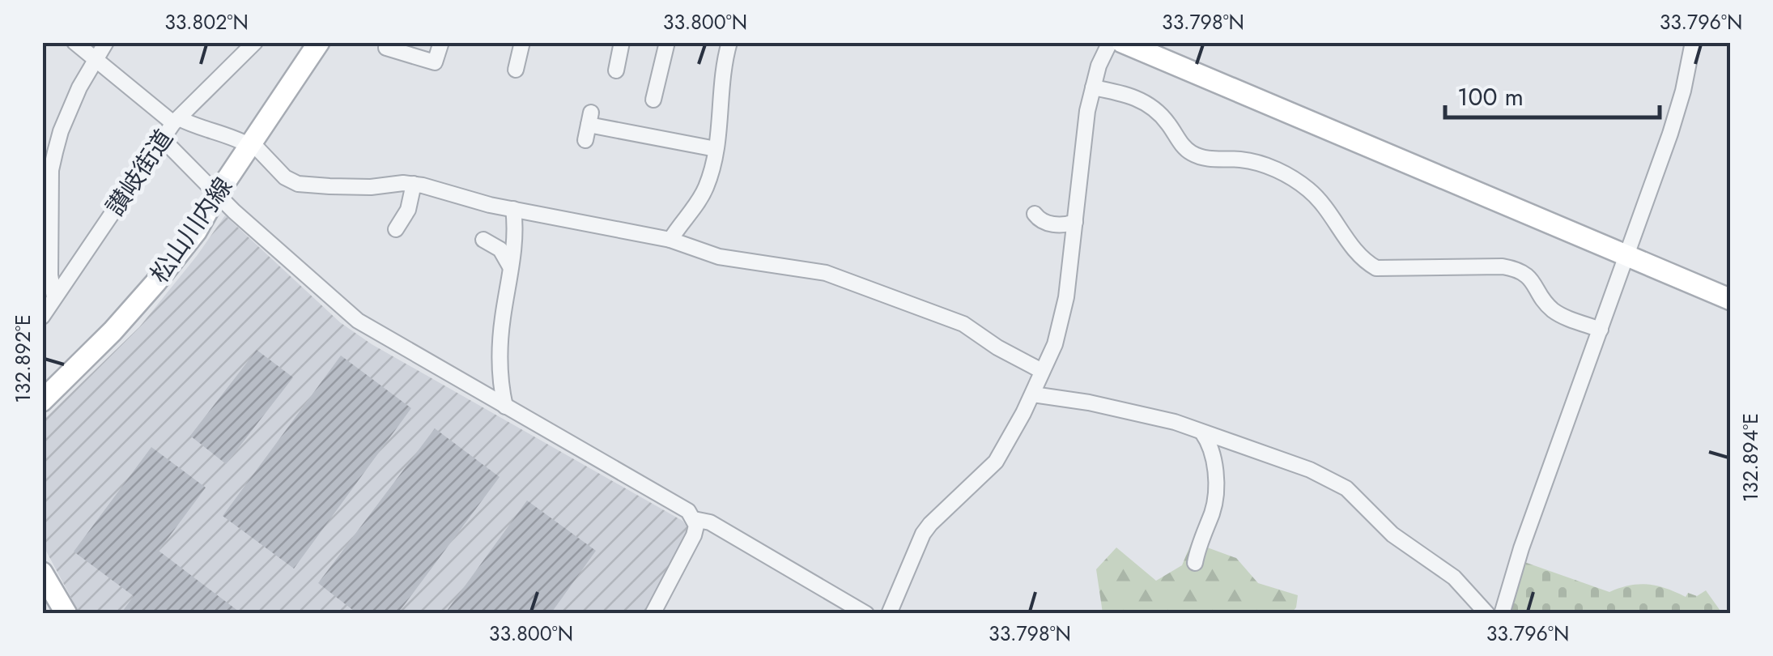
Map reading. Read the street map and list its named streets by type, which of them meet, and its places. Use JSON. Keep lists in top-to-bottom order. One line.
{"streets":{"street":["讃岐街道","松山川内線"]},"scale_bar":"100 m","coordinates":["33.802°N","33.800°N","33.798°N","33.796°N","132.892°E","132.894°E"]}
